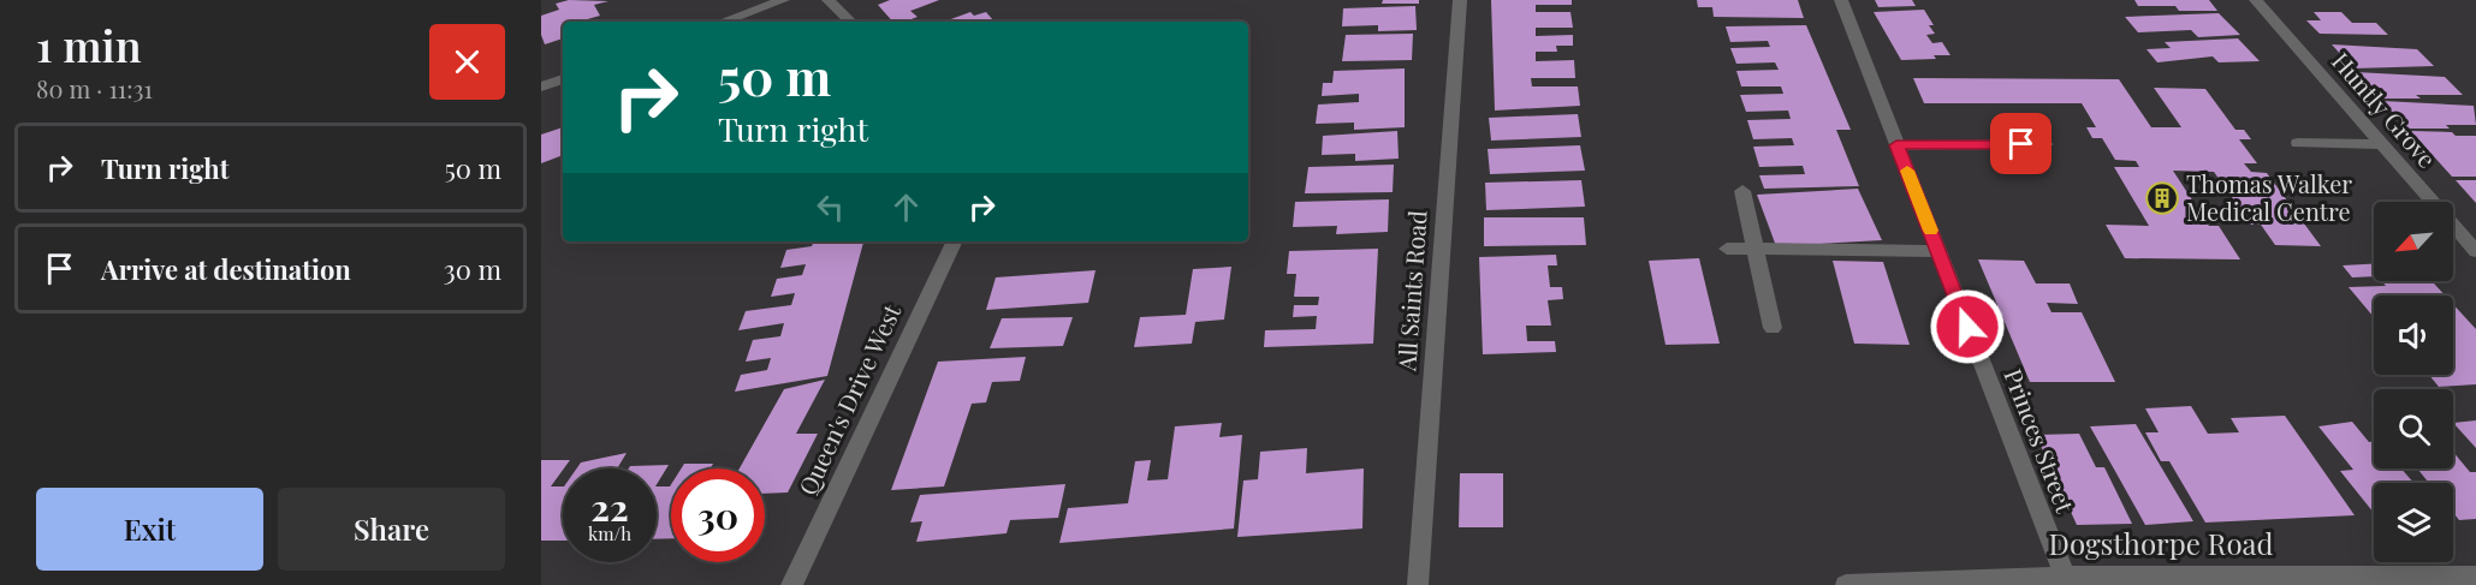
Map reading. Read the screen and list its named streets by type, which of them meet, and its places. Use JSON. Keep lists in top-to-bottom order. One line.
{"streets":{"street":["Huntly Grove","All Saints Road","Queen's Drive West","Princes Street","Dogsthorpe Road"]},"crossings":[["Princes Street","Dogsthorpe Road"]],"places":{"building":["Thomas Walker Medical Centre"]},"north":"bottom left","page":{"heading":["1 min","80 m · 11:31"],"turn":["50 m","Turn right"],"list":[{"name":"Turn right","value":"50 m"},{"name":"Arrive at destination","value":"30 m"}],"speed":"22 km/h","limit":"30","buttons":["Exit","Share"]}}
